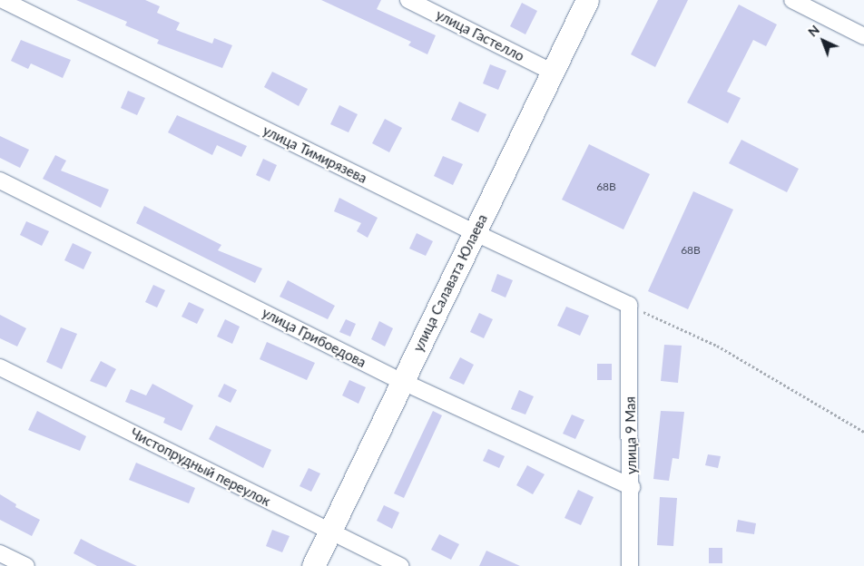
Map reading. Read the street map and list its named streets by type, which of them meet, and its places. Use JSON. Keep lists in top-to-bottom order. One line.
{"streets":{"street":["улица Гастелло","улица Тимирязева","улица Салавата Юлаева","улица Грибоедова","улица 9 Мая","Чистопрудный переулок"]},"crossings":[["улица Гастелло","улица Салавата Юлаева"],["улица Тимирязева","улица Салавата Юлаева"],["улица Тимирязева","улица 9 Мая"],["улица Салавата Юлаева","улица Грибоедова"],["улица Салавата Юлаева","Чистопрудный переулок"],["улица Грибоедова","улица 9 Мая"]],"house_numbers":["68В","68В"],"north":"top left"}
